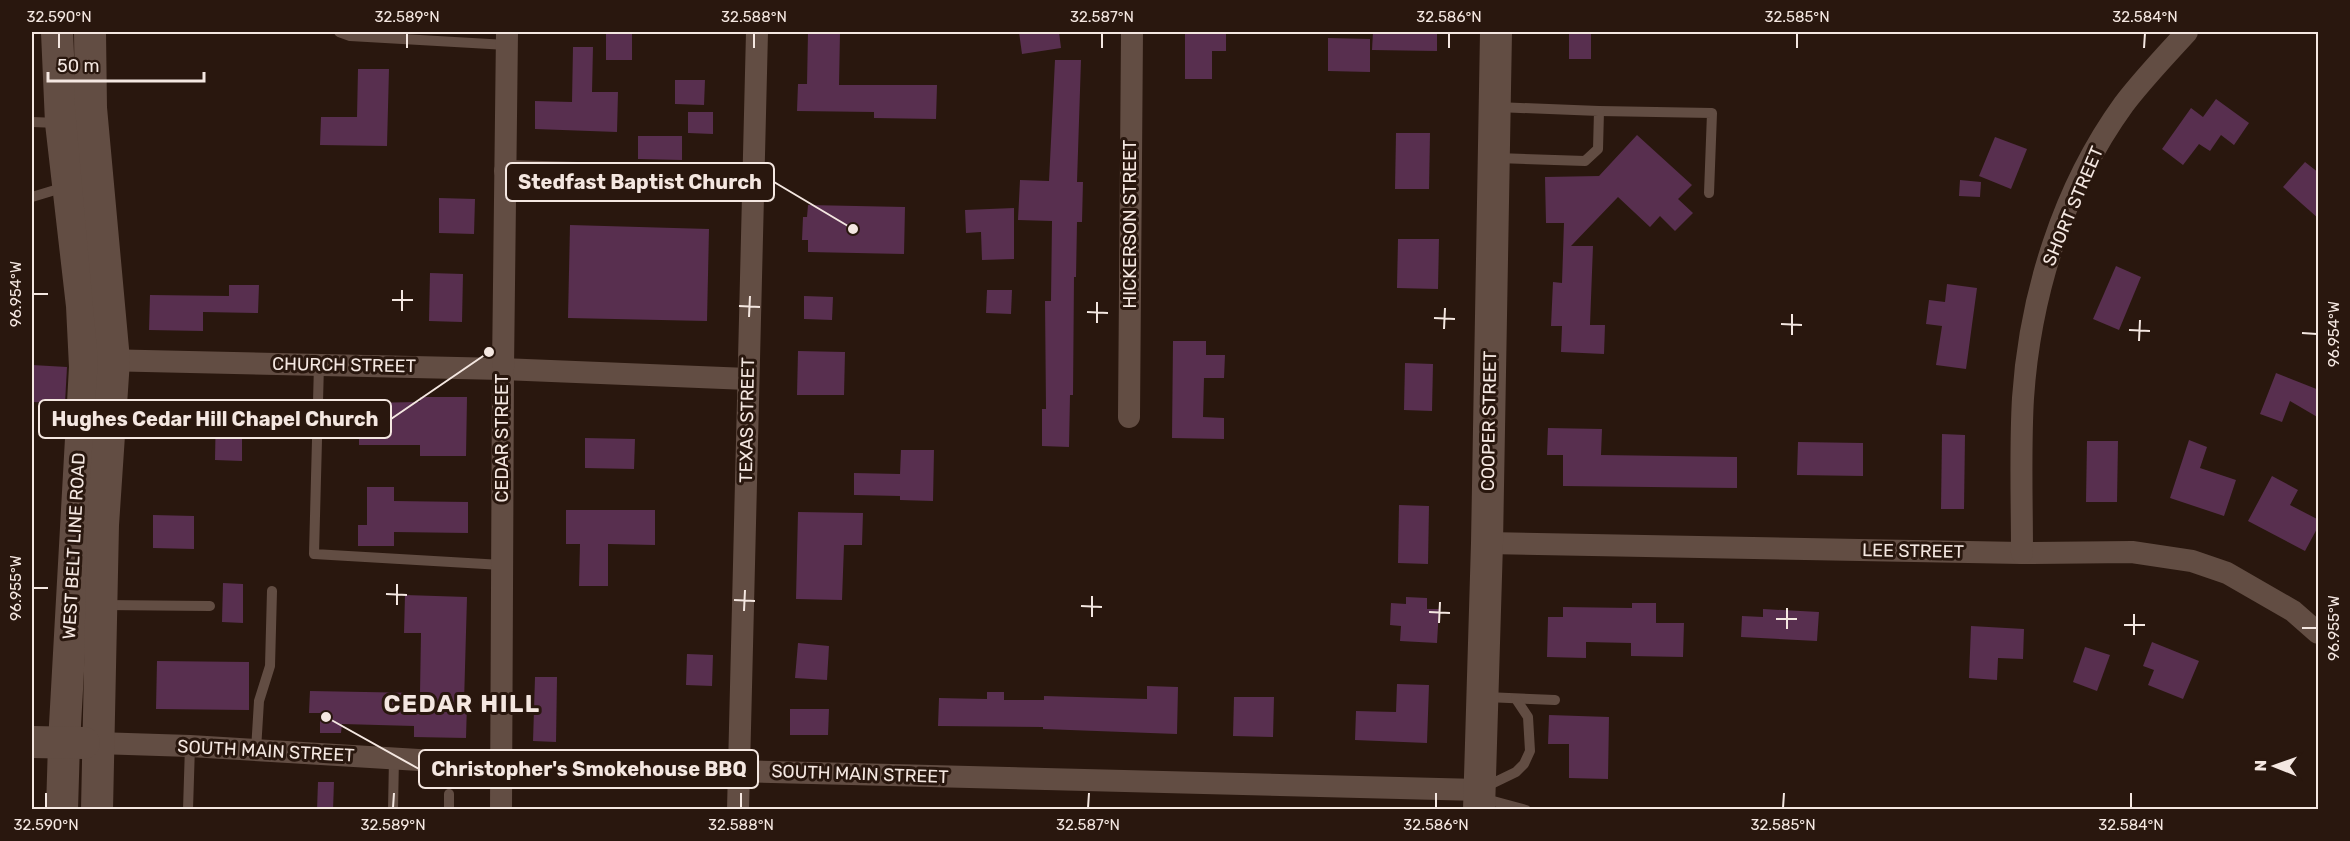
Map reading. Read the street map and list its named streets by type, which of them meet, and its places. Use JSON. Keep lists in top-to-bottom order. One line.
{"streets":{"main road":["COOPER STREET","WEST BELT LINE ROAD"],"street":["SHORT STREET","HICKERSON STREET","CHURCH STREET","TEXAS STREET","CEDAR STREET","LEE STREET","SOUTH MAIN STREET"]},"crossings":[["SHORT STREET","LEE STREET"],["CHURCH STREET","TEXAS STREET"],["CHURCH STREET","CEDAR STREET"],["CHURCH STREET","WEST BELT LINE ROAD"],["TEXAS STREET","SOUTH MAIN STREET"],["COOPER STREET","LEE STREET"],["COOPER STREET","SOUTH MAIN STREET"],["CEDAR STREET","SOUTH MAIN STREET"],["WEST BELT LINE ROAD","SOUTH MAIN STREET"]],"districts":["CEDAR HILL"],"places":["Stedfast Baptist Church","Hughes Cedar Hill Chapel Church","Christopher's Smokehouse BBQ"],"scale_bar":"50 m","north":"left","coordinates":["32.590°N","32.589°N","32.588°N","32.587°N","32.586°N","32.585°N","32.584°N","96.954°W","96.955°W"]}
